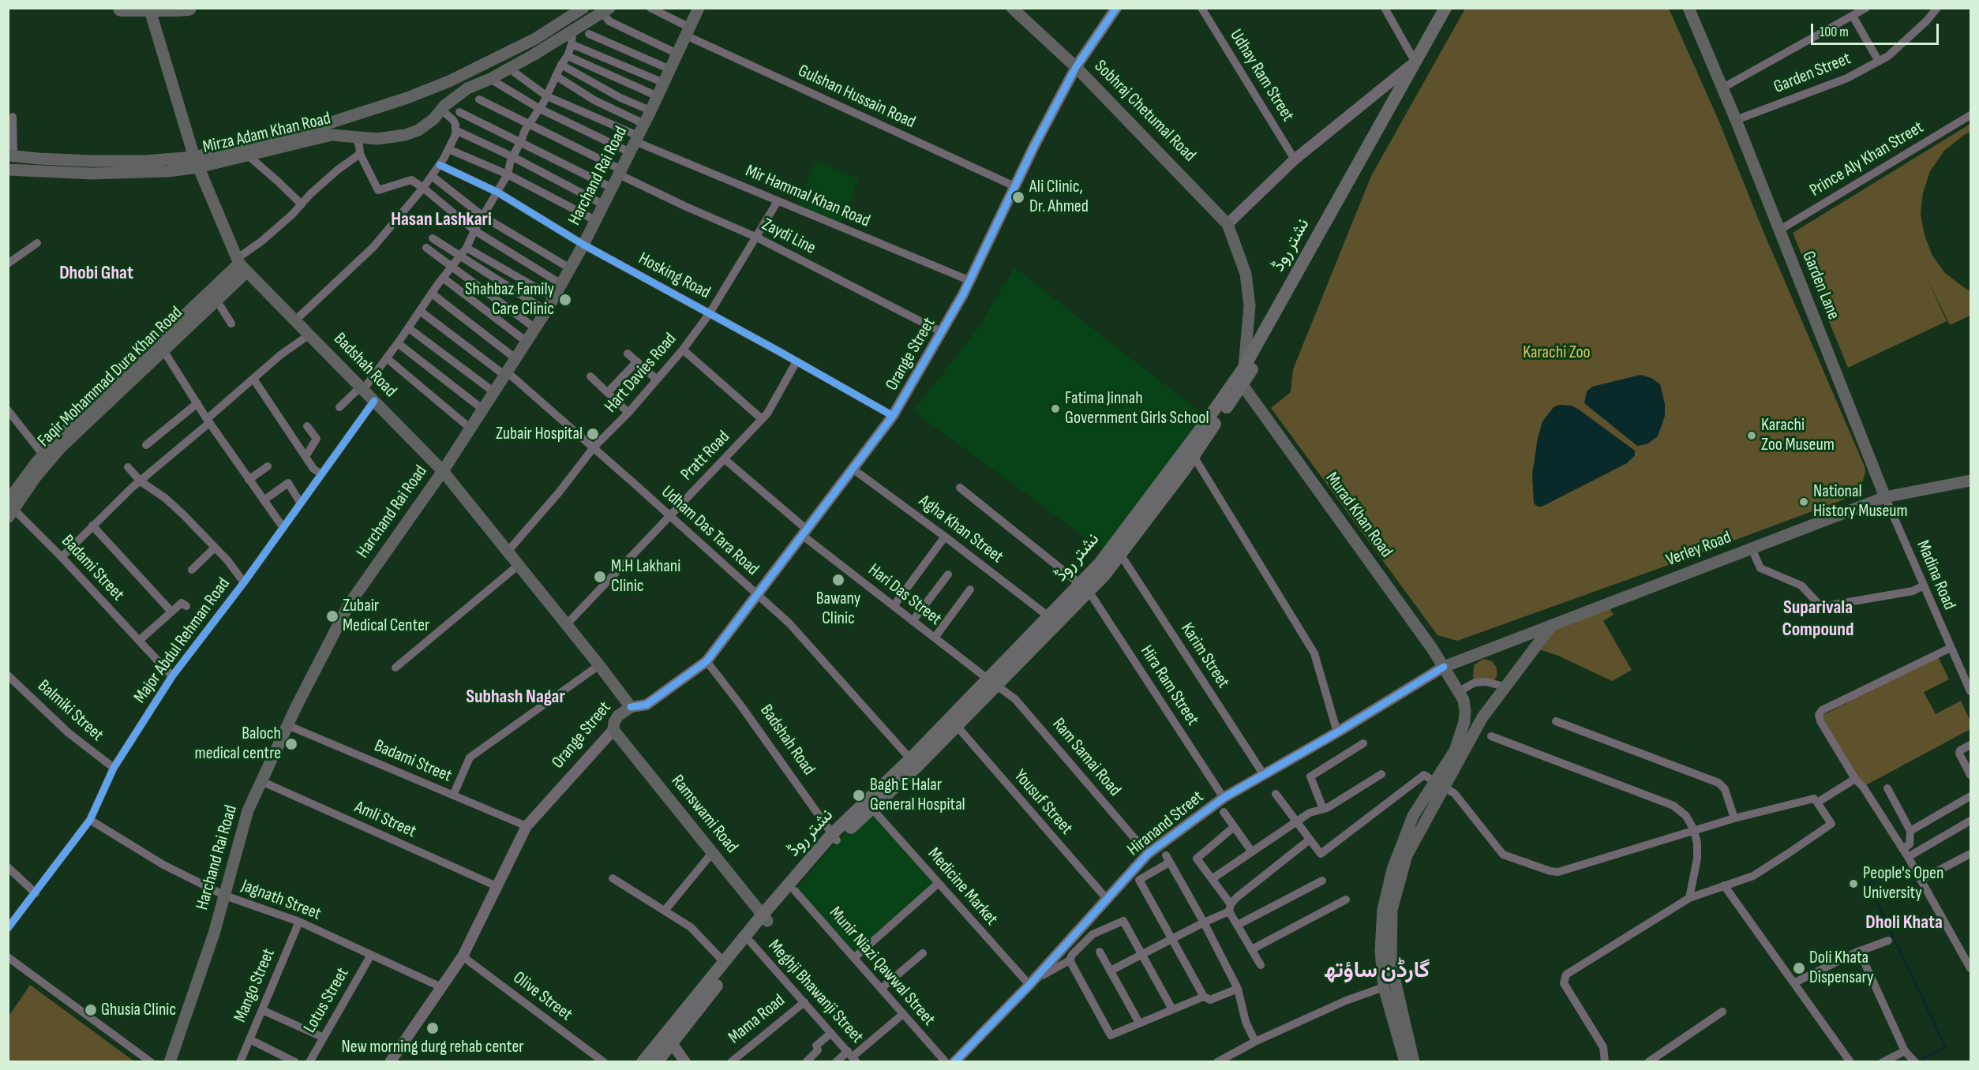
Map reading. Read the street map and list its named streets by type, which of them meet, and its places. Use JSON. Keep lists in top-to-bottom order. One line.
{"streets":{"main road":["Sobhraj Chetumal Road","Mirza Adam Khan Road","Harchand Rai Road","نشتر روڈ","Garden Lane","Orange Street","Badshah Road","Faqir Mohammad Dura Khan Road","Murad Khan Road","Verley Road","Ramswami Road"],"street":["Garden Street","Udhay Ram Street","Gulshan Hussain Road","Prince Aly Khan Street","Mir Hammal Khan Road","Zaydi Line","Hosking Road","Hart Davies Road","Pratt Road","Agha Khan Street","Udham Das Tara Road","Badami Street","Madina Road","Hari Das Street","Major Abdul Rehman Road","Karim Street","Hira Ram Street","Balmiki Street","Ram Samai Road","Yousuf Street","Amli Street","Hiranand Street","Medicine Market","Jagnath Street","Munir Niazi Qawwal Street","Mango Street","Meghji Bhawanji Street","Olive Street","Lotus Street","Mama Road"]},"crossings":[["Garden Street","Garden Lane"],["Gulshan Hussain Road","Harchand Rai Road"],["Gulshan Hussain Road","Orange Street"],["Sobhraj Chetumal Road","Orange Street"],["Mirza Adam Khan Road","Badshah Road"],["Prince Aly Khan Street","Garden Lane"],["Harchand Rai Road","Mir Hammal Khan Road"],["Harchand Rai Road","Zaydi Line"],["Harchand Rai Road","Hosking Road"],["Harchand Rai Road","Badshah Road"],["Harchand Rai Road","Udham Das Tara Road"],["Harchand Rai Road","Badami Street"],["Harchand Rai Road","Amli Street"],["Harchand Rai Road","Jagnath Street"],["Mir Hammal Khan Road","Orange Street"],["Mir Hammal Khan Road","Hart Davies Road"],["Zaydi Line","Orange Street"],["Zaydi Line","Hart Davies Road"],["نشتر روڈ","Badshah Road"],["نشتر روڈ","Murad Khan Road"],["نشتر روڈ","Agha Khan Street"],["نشتر روڈ","Udham Das Tara Road"],["نشتر روڈ","Hari Das Street"],["نشتر روڈ","Karim Street"],["نشتر روڈ","Hira Ram Street"],["نشتر روڈ","Ram Samai Road"],["نشتر روڈ","Yousuf Street"],["نشتر روڈ","Ramswami Road"],["نشتر روڈ","Medicine Market"],["نشتر روڈ","Munir Niazi Qawwal Street"],["نشتر روڈ","Meghji Bhawanji Street"],["Hosking Road","Orange Street"],["Hosking Road","Hart Davies Road"],["Hosking Road","Pratt Road"],["Garden Lane","Verley Road"],["Garden Lane","Madina Road"],["Orange Street","Badshah Road"],["Orange Street","Agha Khan Street"],["Orange Street","Udham Das Tara Road"],["Orange Street","Badami Street"],["Orange Street","Hari Das Street"],["Orange Street","Ramswami Road"],["Orange Street","Amli Street"],["Orange Street","Jagnath Street"],["Orange Street","Olive Street"],["Badshah Road","Hart Davies Road"],["Badshah Road","Faqir Mohammad Dura Khan Road"],["Badshah Road","Pratt Road"],["Badshah Road","Major Abdul Rehman Road"],["Hart Davies Road","Udham Das Tara Road"],["Faqir Mohammad Dura Khan Road","Badami Street"],["Pratt Road","Udham Das Tara Road"],["Pratt Road","Hari Das Street"],["Murad Khan Road","Verley Road"],["Murad Khan Road","Hiranand Street"],["Verley Road","Madina Road"],["Verley Road","Hiranand Street"],["Badami Street","Major Abdul Rehman Road"],["Hari Das Street","Ram Samai Road"],["Major Abdul Rehman Road","Balmiki Street"],["Major Abdul Rehman Road","Jagnath Street"],["Karim Street","Hiranand Street"],["Hira Ram Street","Hiranand Street"],["Ram Samai Road","Hiranand Street"],["Yousuf Street","Hiranand Street"],["Hiranand Street","Medicine Market"],["Jagnath Street","Mango Street"],["Jagnath Street","Lotus Street"],["Meghji Bhawanji Street","Mama Road"]],"districts":["Hasan Lashkari","Dhobi Ghat","Suparivala Compound","Subhash Nagar","Dholi Khata","گارڈن ساؤتھ"],"parks":["Karachi Zoo"],"places":["Ali Clinic, Dr. Ahmed","Shahbaz Family Care Clinic","Fatima Jinnah Government Girls School","Zubair Hospital","Karachi Zoo Museum","National History Museum","M.H Lakhani Clinic","Bawany Clinic","Zubair Medical Center","Baloch medical centre","Bagh E Halar General Hospital","People's Open University","Doli Khata Dispensary","Ghusia Clinic","New morning durg rehab center"],"scale_bar":"100 m"}
